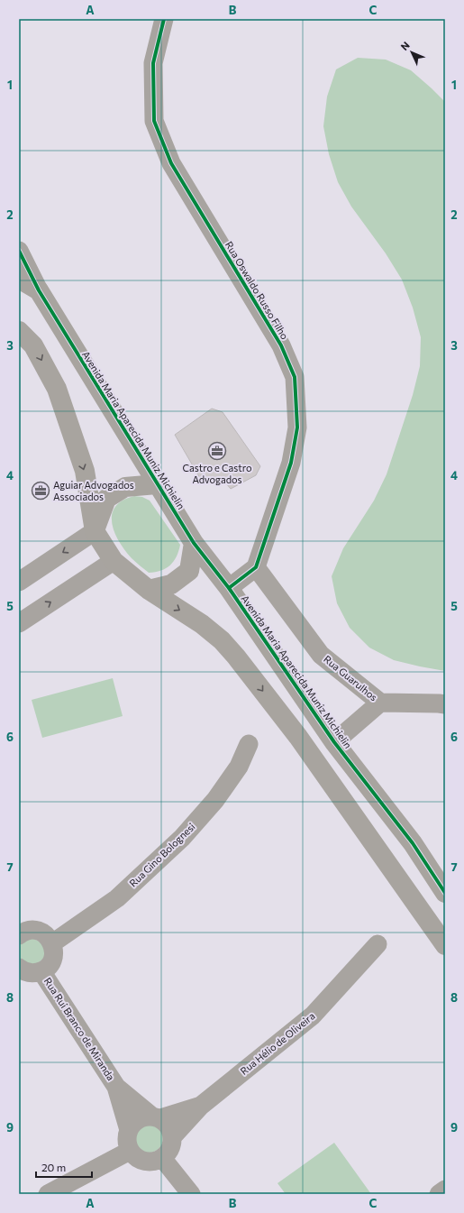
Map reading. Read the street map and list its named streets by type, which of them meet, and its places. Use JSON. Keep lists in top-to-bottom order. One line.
{"streets":{"street":["Rua Oswaldo Russo Filho","Avenida Maria Aparecida Muniz Michielin","Rua Guarulhos","Rua Gino Bolognesi","Rua Rui Branco de Miranda","Rua Hélio de Oliveira"]},"crossings":[["Rua Oswaldo Russo Filho","Rua Guarulhos"]],"places":{"office":["Castro e Castro Advogados","Aguiar Advogados Associados"]},"scale_bar":"20 m","north":"top left","grid":{"columns":["A","B","C"],"rows":["1","2","3","4","5","6","7","8","9"]}}
